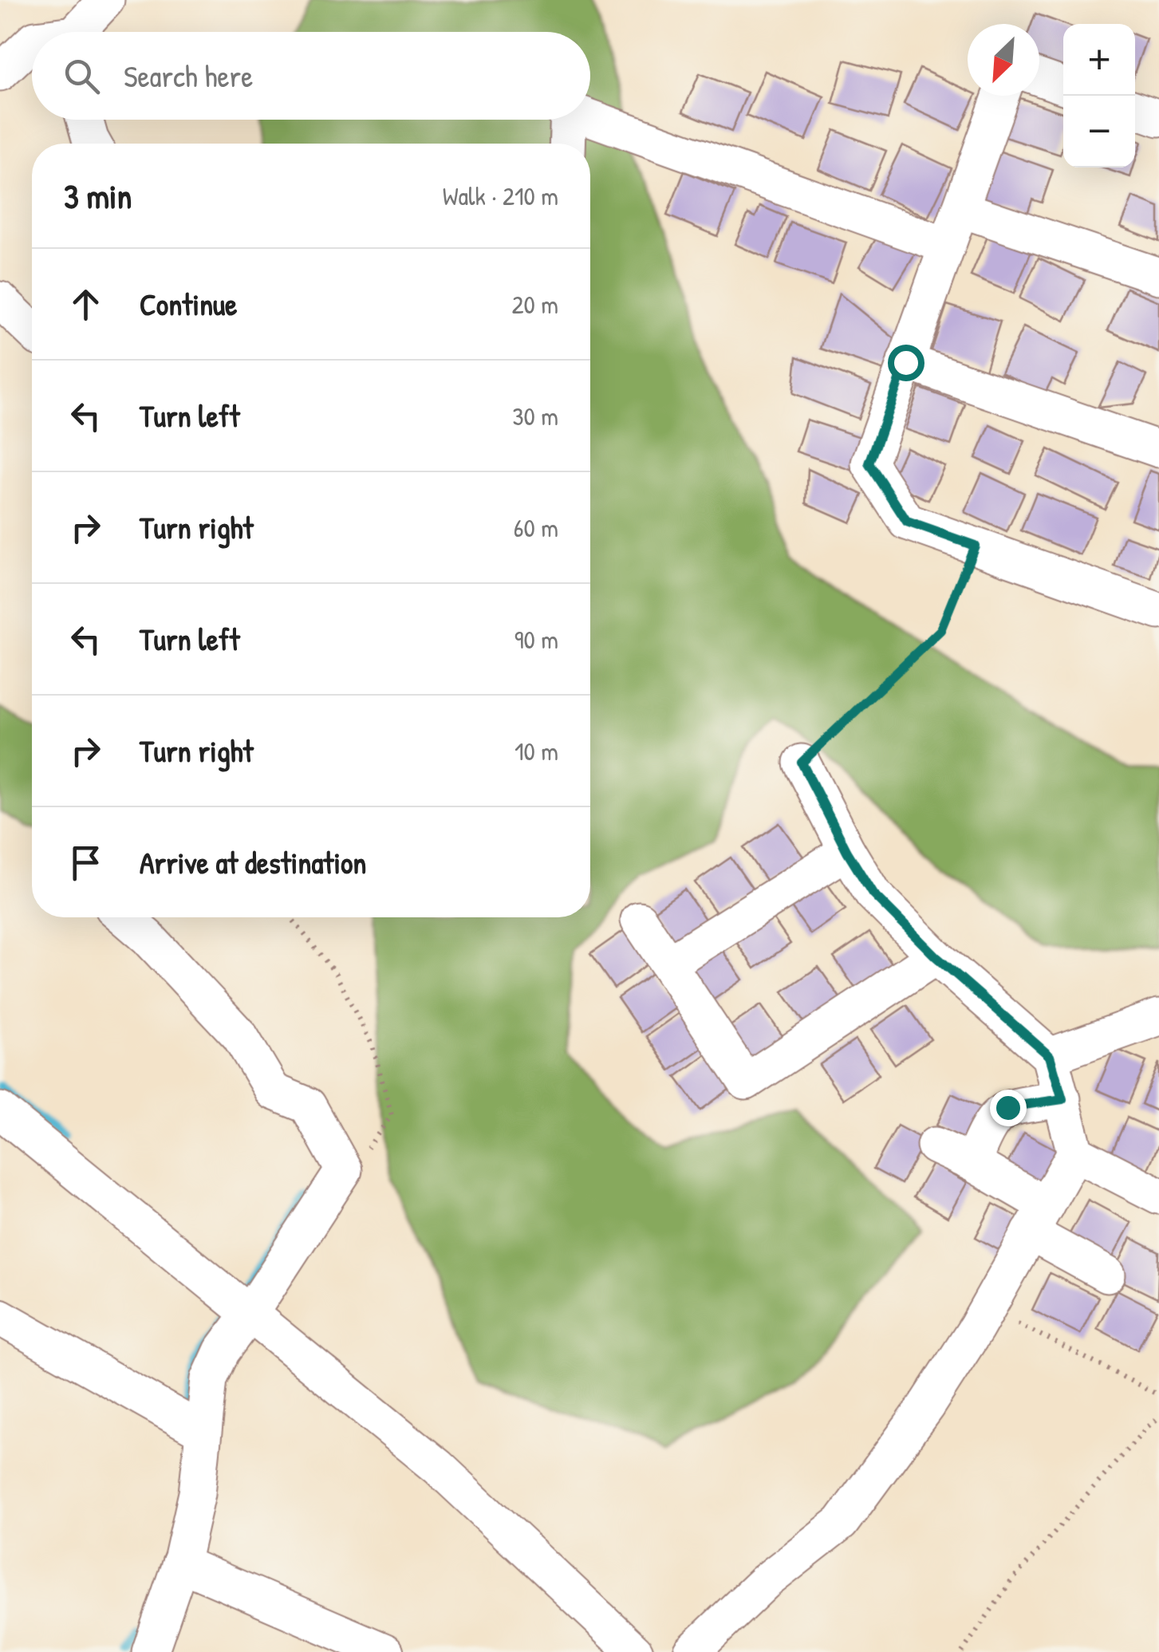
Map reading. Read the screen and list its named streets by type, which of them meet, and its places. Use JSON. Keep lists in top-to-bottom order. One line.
{"north":"bottom left","page":{"map_buttons":["+","−"],"search":"Search here","heading":["3 min","Walk · 210 m"],"list":[["Continue","20 m"],["Turn left","30 m"],["Turn right","60 m"],["Turn left","90 m"],["Turn right","10 m"],"Arrive at destination"]}}
